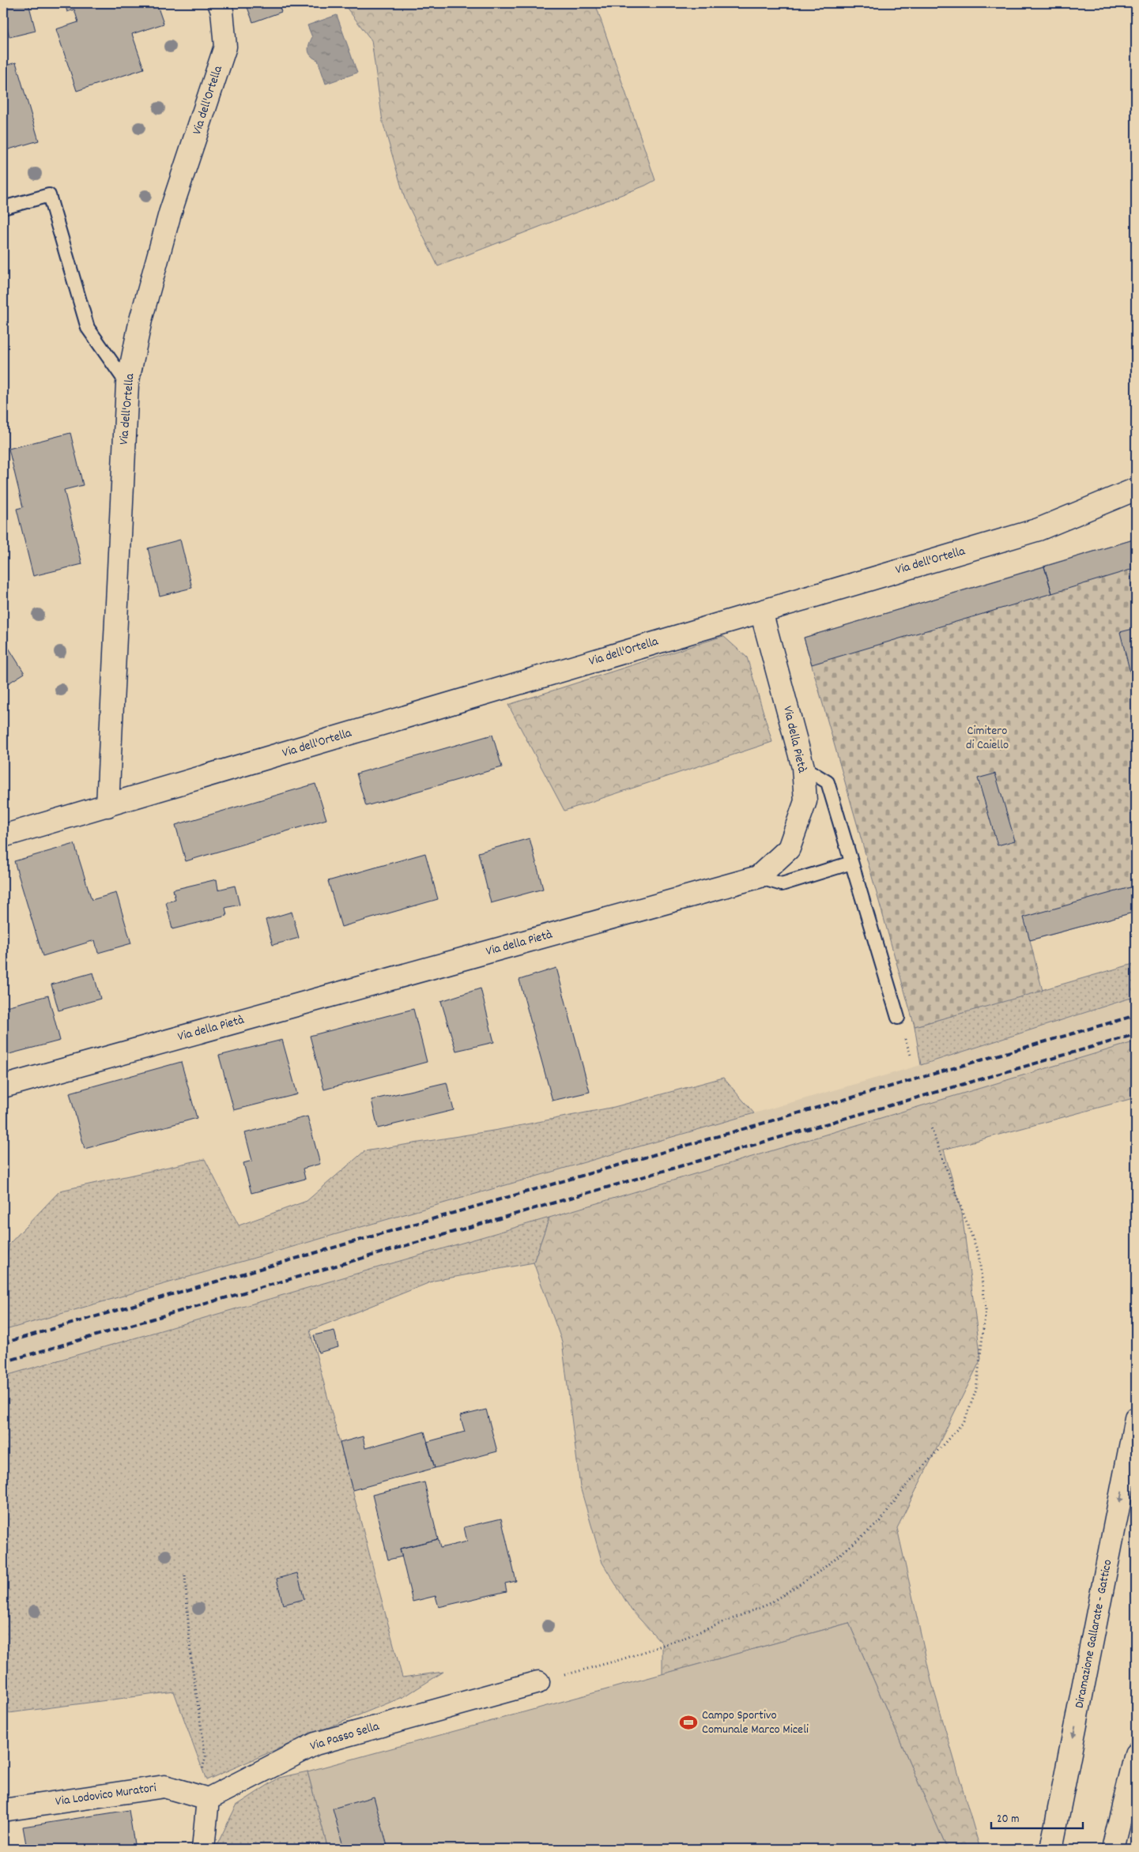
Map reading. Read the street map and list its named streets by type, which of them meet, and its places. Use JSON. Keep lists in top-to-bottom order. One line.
{"streets":{"main road":["Via dell'Ortella","Via della Pietà","Diramazione Gallarate - Gattico","Via Passo Sella","Via Lodovico Muratori"]},"crossings":[["Via dell'Ortella","Via della Pietà"],["Via Passo Sella","Via Lodovico Muratori"]],"one_way":["Diramazione Gallarate - Gattico"],"parks":["Cimitero di Caiello"],"places":{"sports":["Campo Sportivo Comunale Marco Miceli"]},"scale_bar":"20 m"}
